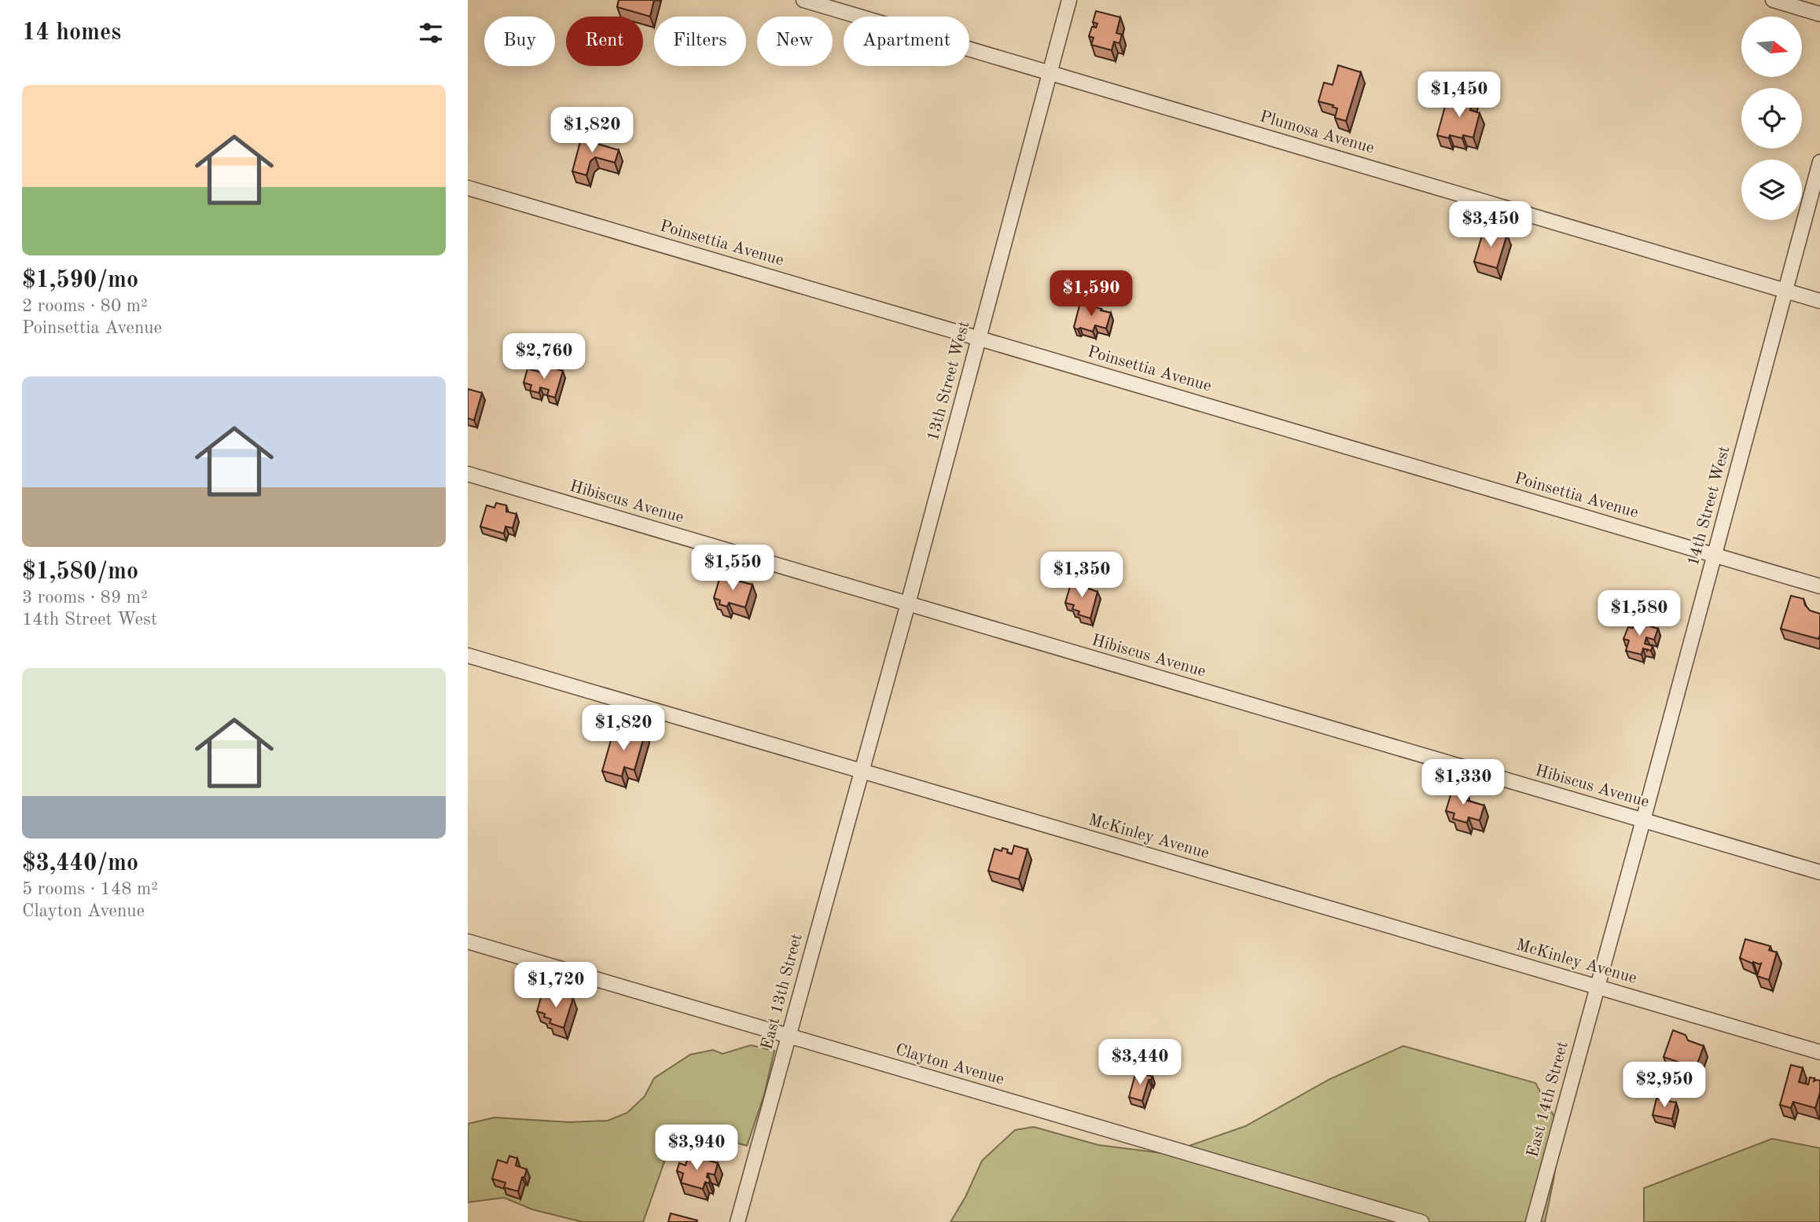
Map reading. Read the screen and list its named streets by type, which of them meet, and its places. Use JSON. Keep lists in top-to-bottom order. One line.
{"streets":{"street":["Plumosa Avenue","Poinsettia Avenue","13th Street West","Hibiscus Avenue","14th Street West","McKinley Avenue","East 13th Street","Clayton Avenue","East 14th Street"]},"crossings":[["Plumosa Avenue","13th Street West"],["Plumosa Avenue","14th Street West"],["Poinsettia Avenue","13th Street West"],["Poinsettia Avenue","14th Street West"],["13th Street West","Hibiscus Avenue"],["13th Street West","McKinley Avenue"],["13th Street West","East 13th Street"],["Hibiscus Avenue","14th Street West"],["14th Street West","McKinley Avenue"],["14th Street West","East 14th Street"],["McKinley Avenue","East 13th Street"],["McKinley Avenue","East 14th Street"],["East 13th Street","Clayton Avenue"]],"north":"right","page":{"heading":"14 homes","chip":["Buy","Rent","Filters","New","Apartment"],"list":[{"name":"$1,590/mo","note":"2 rooms · 80 m² · Poinsettia Avenue"},{"name":"$1,580/mo","note":"3 rooms · 89 m² · 14th Street West"},{"name":"$3,440/mo","note":"5 rooms · 148 m² · Clayton Avenue"}],"price":["$1,450","$1,820","$3,450","$1,590","$2,760","$1,550","$1,350","$1,580","$1,820","$1,330","$1,720","$3,440","$2,950","$3,940"]}}
